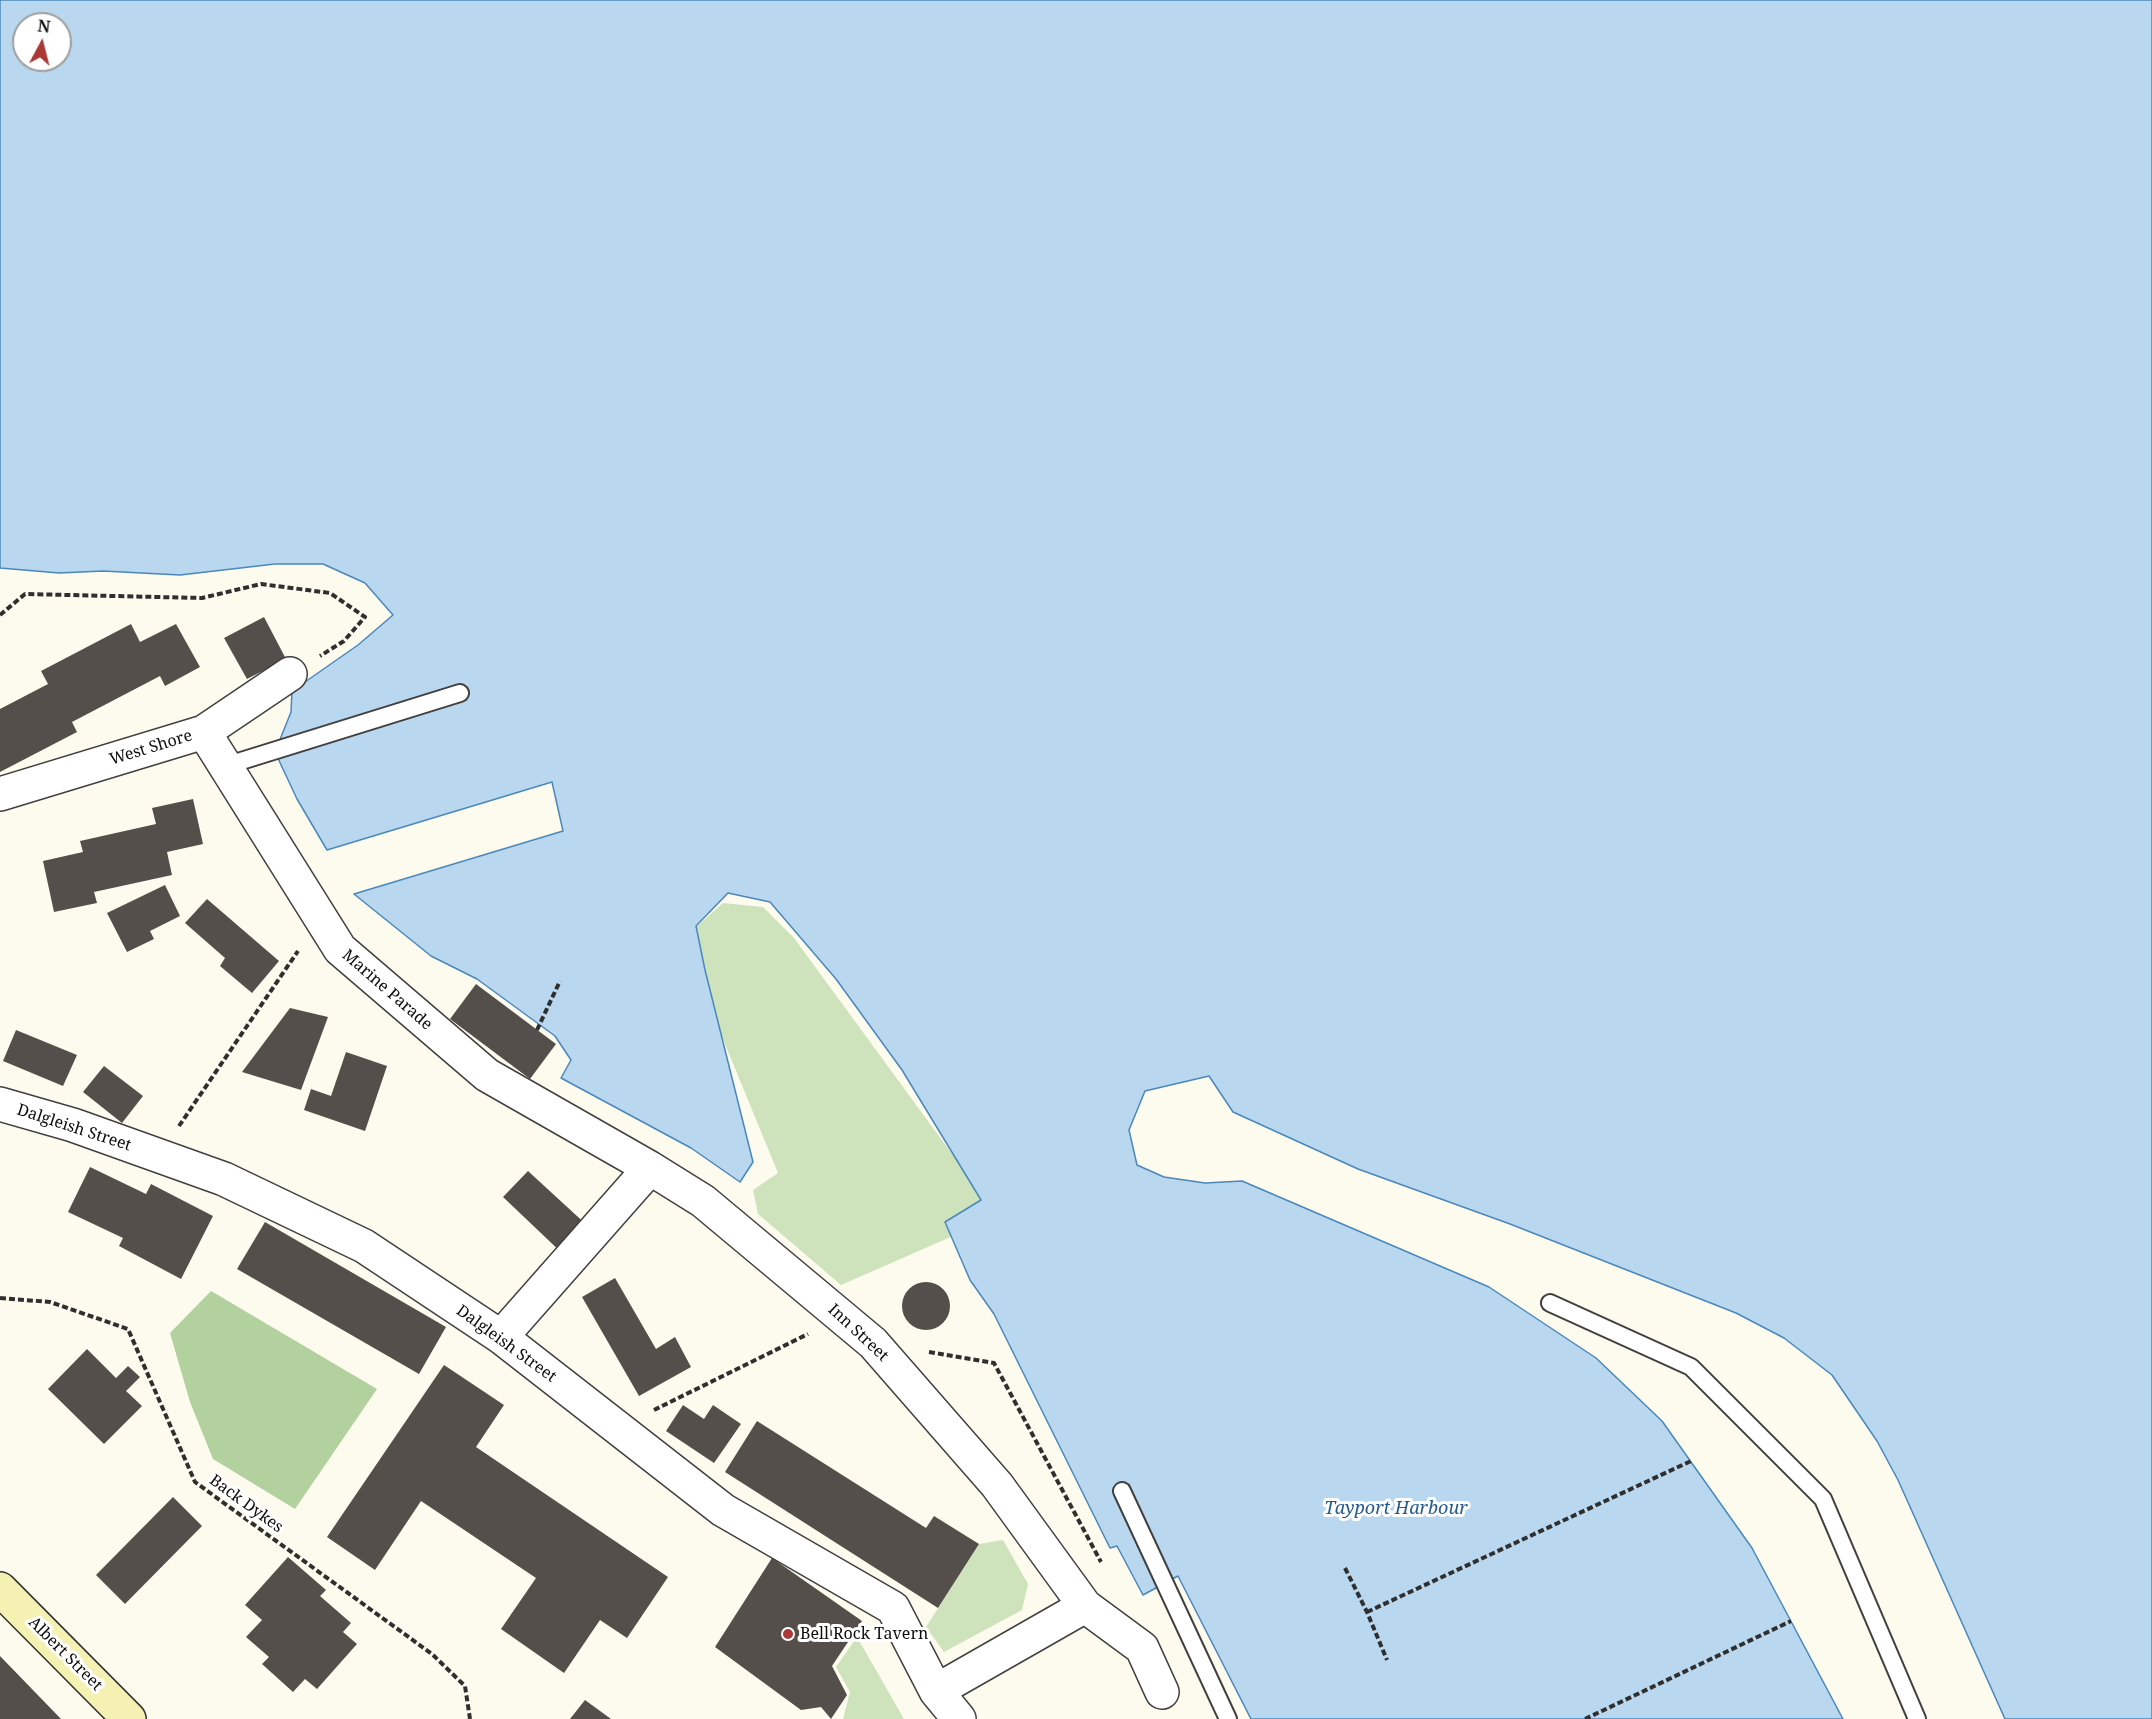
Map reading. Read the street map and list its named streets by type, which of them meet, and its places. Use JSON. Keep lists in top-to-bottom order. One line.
{"streets":{"main road":["Albert Street"],"street":["West Shore","Marine Parade","Dalgleish Street","Inn Street"],"path":["Back Dykes"]},"crossings":[["West Shore","Marine Parade"],["Marine Parade","Inn Street"]],"water":["Tayport Harbour"],"places":["Bell Rock Tavern"],"north":"top"}
